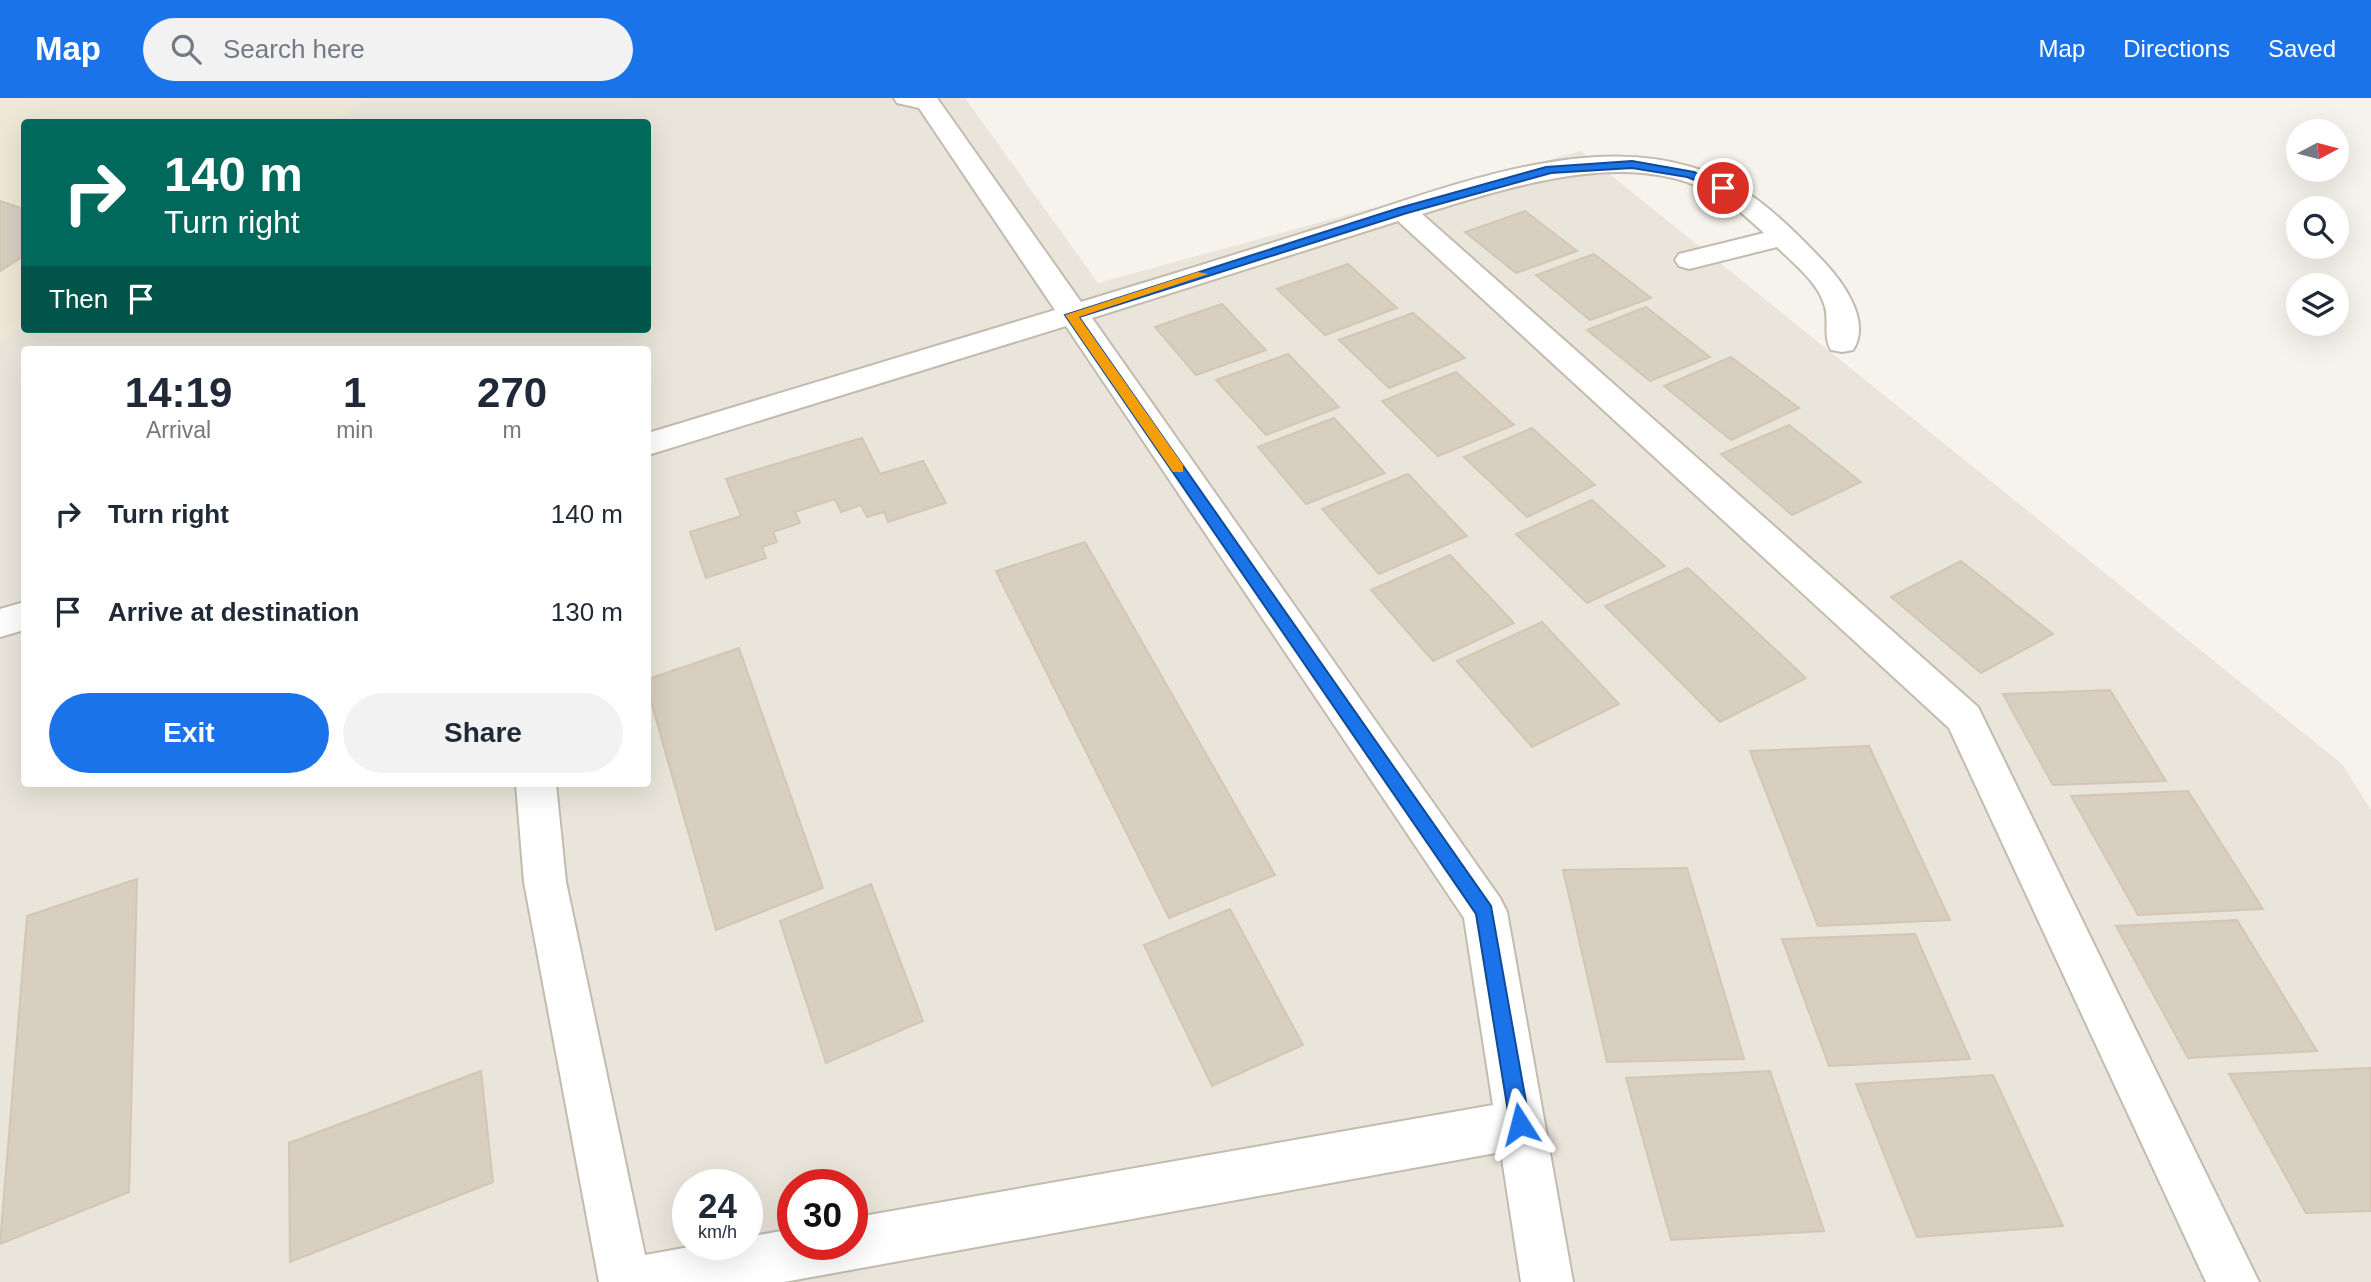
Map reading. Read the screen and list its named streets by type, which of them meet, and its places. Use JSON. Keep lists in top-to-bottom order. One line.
{"north":"right","page":{"header":"Map","search":"Search here","nav":["Map","Directions","Saved"],"turn":["140 m","Turn right"],"then":"Then","eta":["14:19","Arrival","1","min","270","m"],"list":[{"name":"Turn right","value":"140 m"},{"name":"Arrive at destination","value":"130 m"}],"buttons":["Exit","Share"],"speed":"24 km/h","limit":"30"}}
